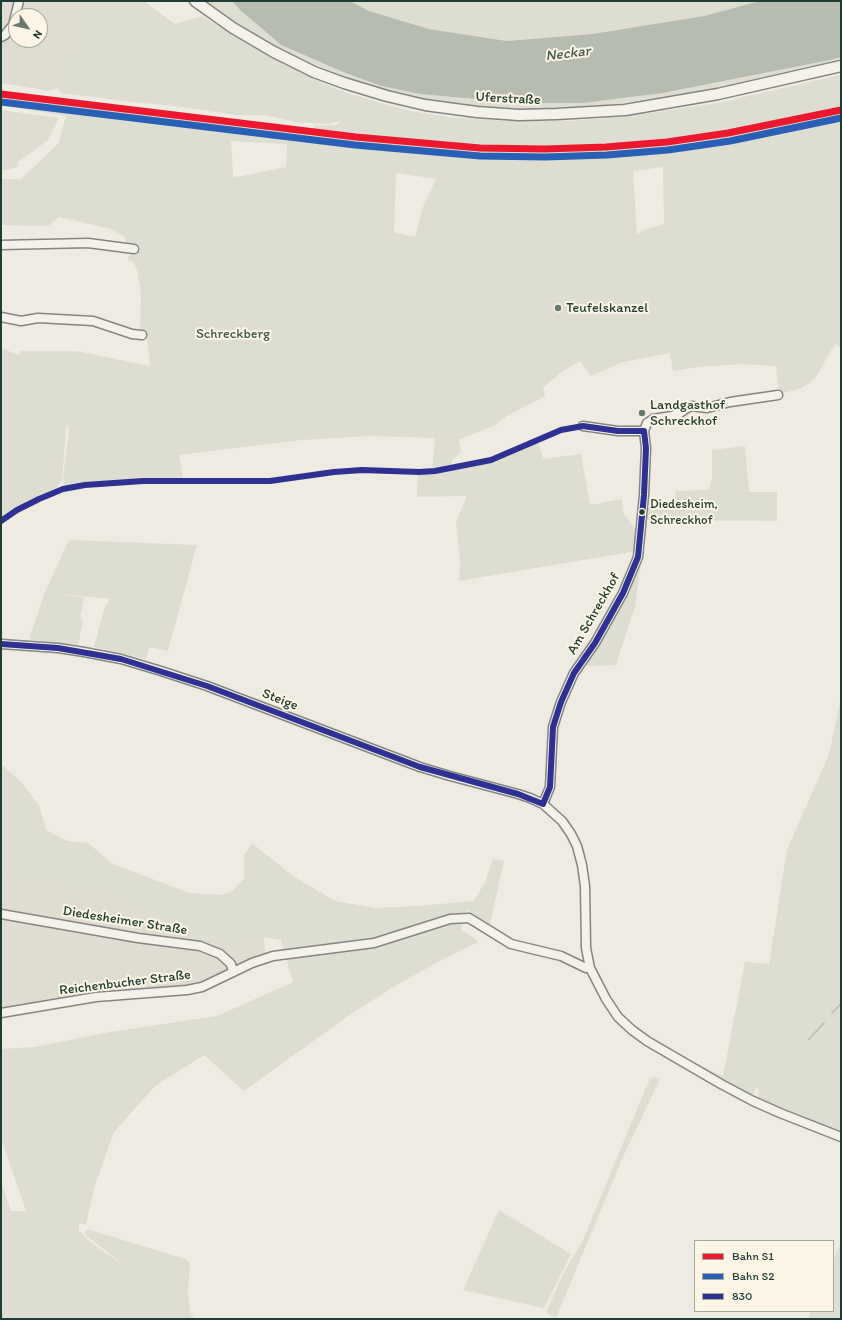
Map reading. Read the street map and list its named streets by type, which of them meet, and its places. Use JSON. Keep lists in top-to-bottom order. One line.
{"streets":{"main road":["Uferstraße"],"street":["Am Schreckhof","Steige","Diedesheimer Straße","Reichenbucher Straße"]},"crossings":[["Am Schreckhof","Steige"],["Diedesheimer Straße","Reichenbucher Straße"]],"water":["Neckar"],"parks":["Schreckberg"],"places":["Teufelskanzel","Landgasthof Schreckhof","Diedesheim, Schreckhof"],"lines":["rail line S1","rail line S2","transit line 830"],"legend":["Bahn S1","Bahn S2","830"],"north":"bottom right"}
